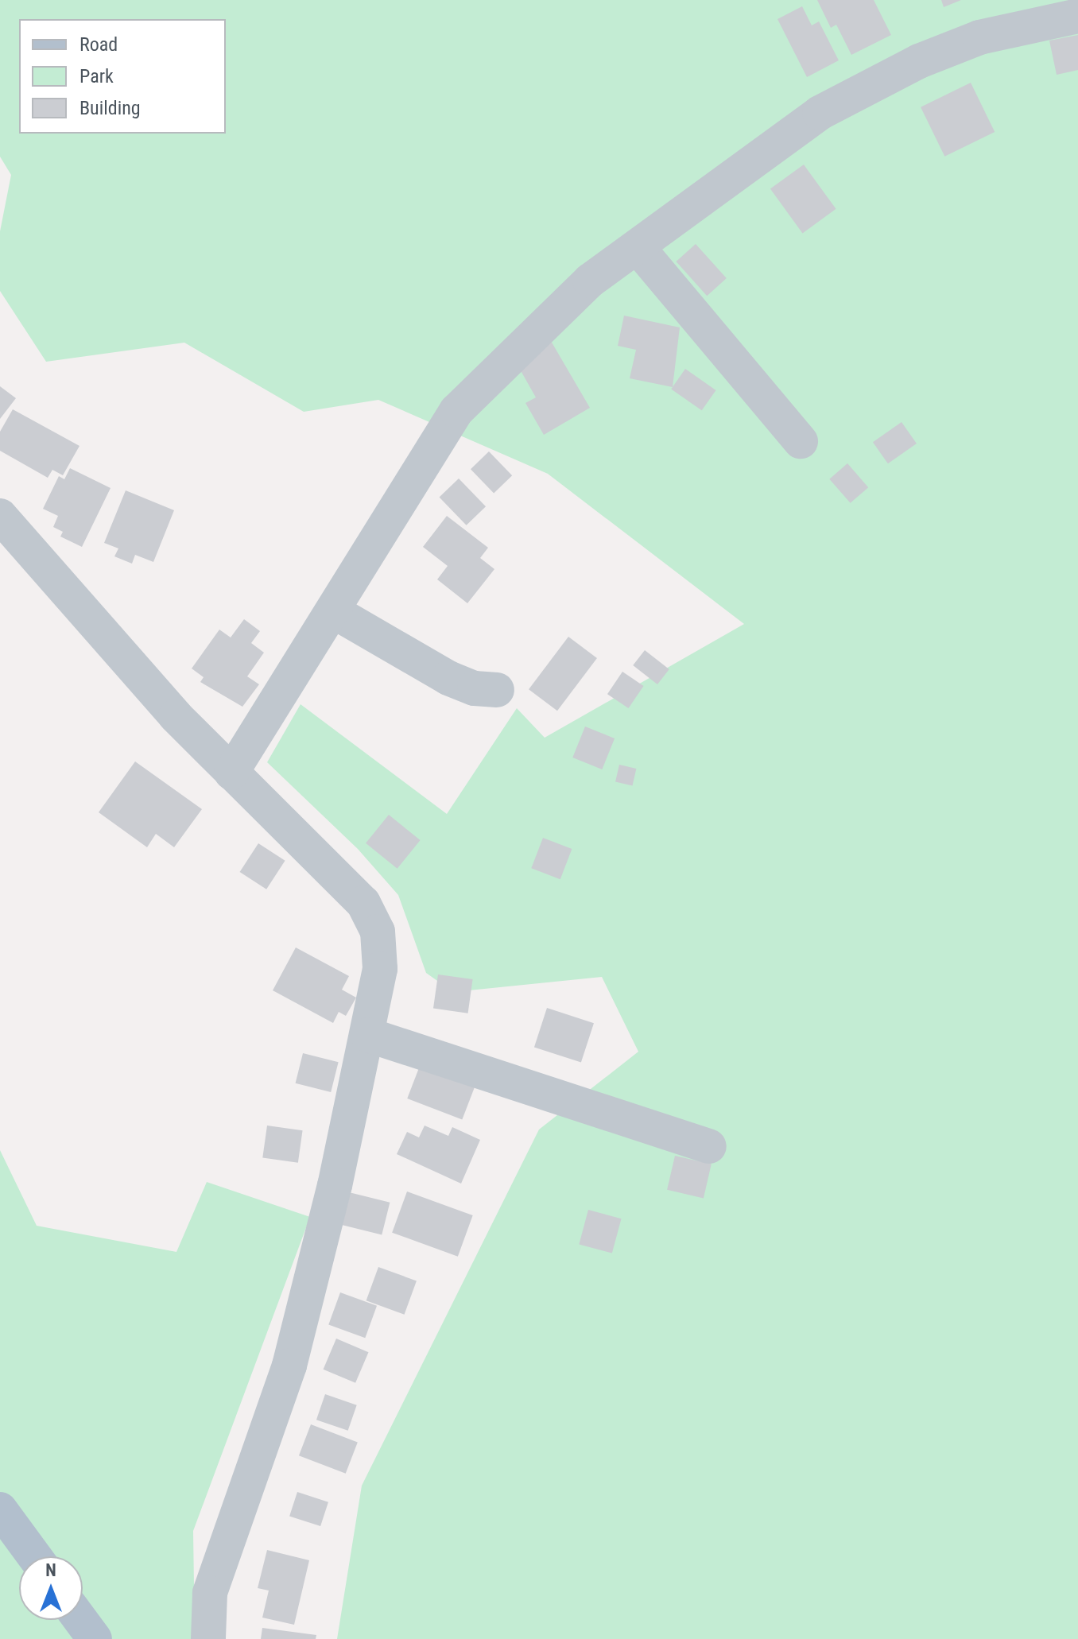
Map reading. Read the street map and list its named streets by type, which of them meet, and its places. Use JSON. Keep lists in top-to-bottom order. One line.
{"legend":["Road","Park","Building"],"north":"top"}
